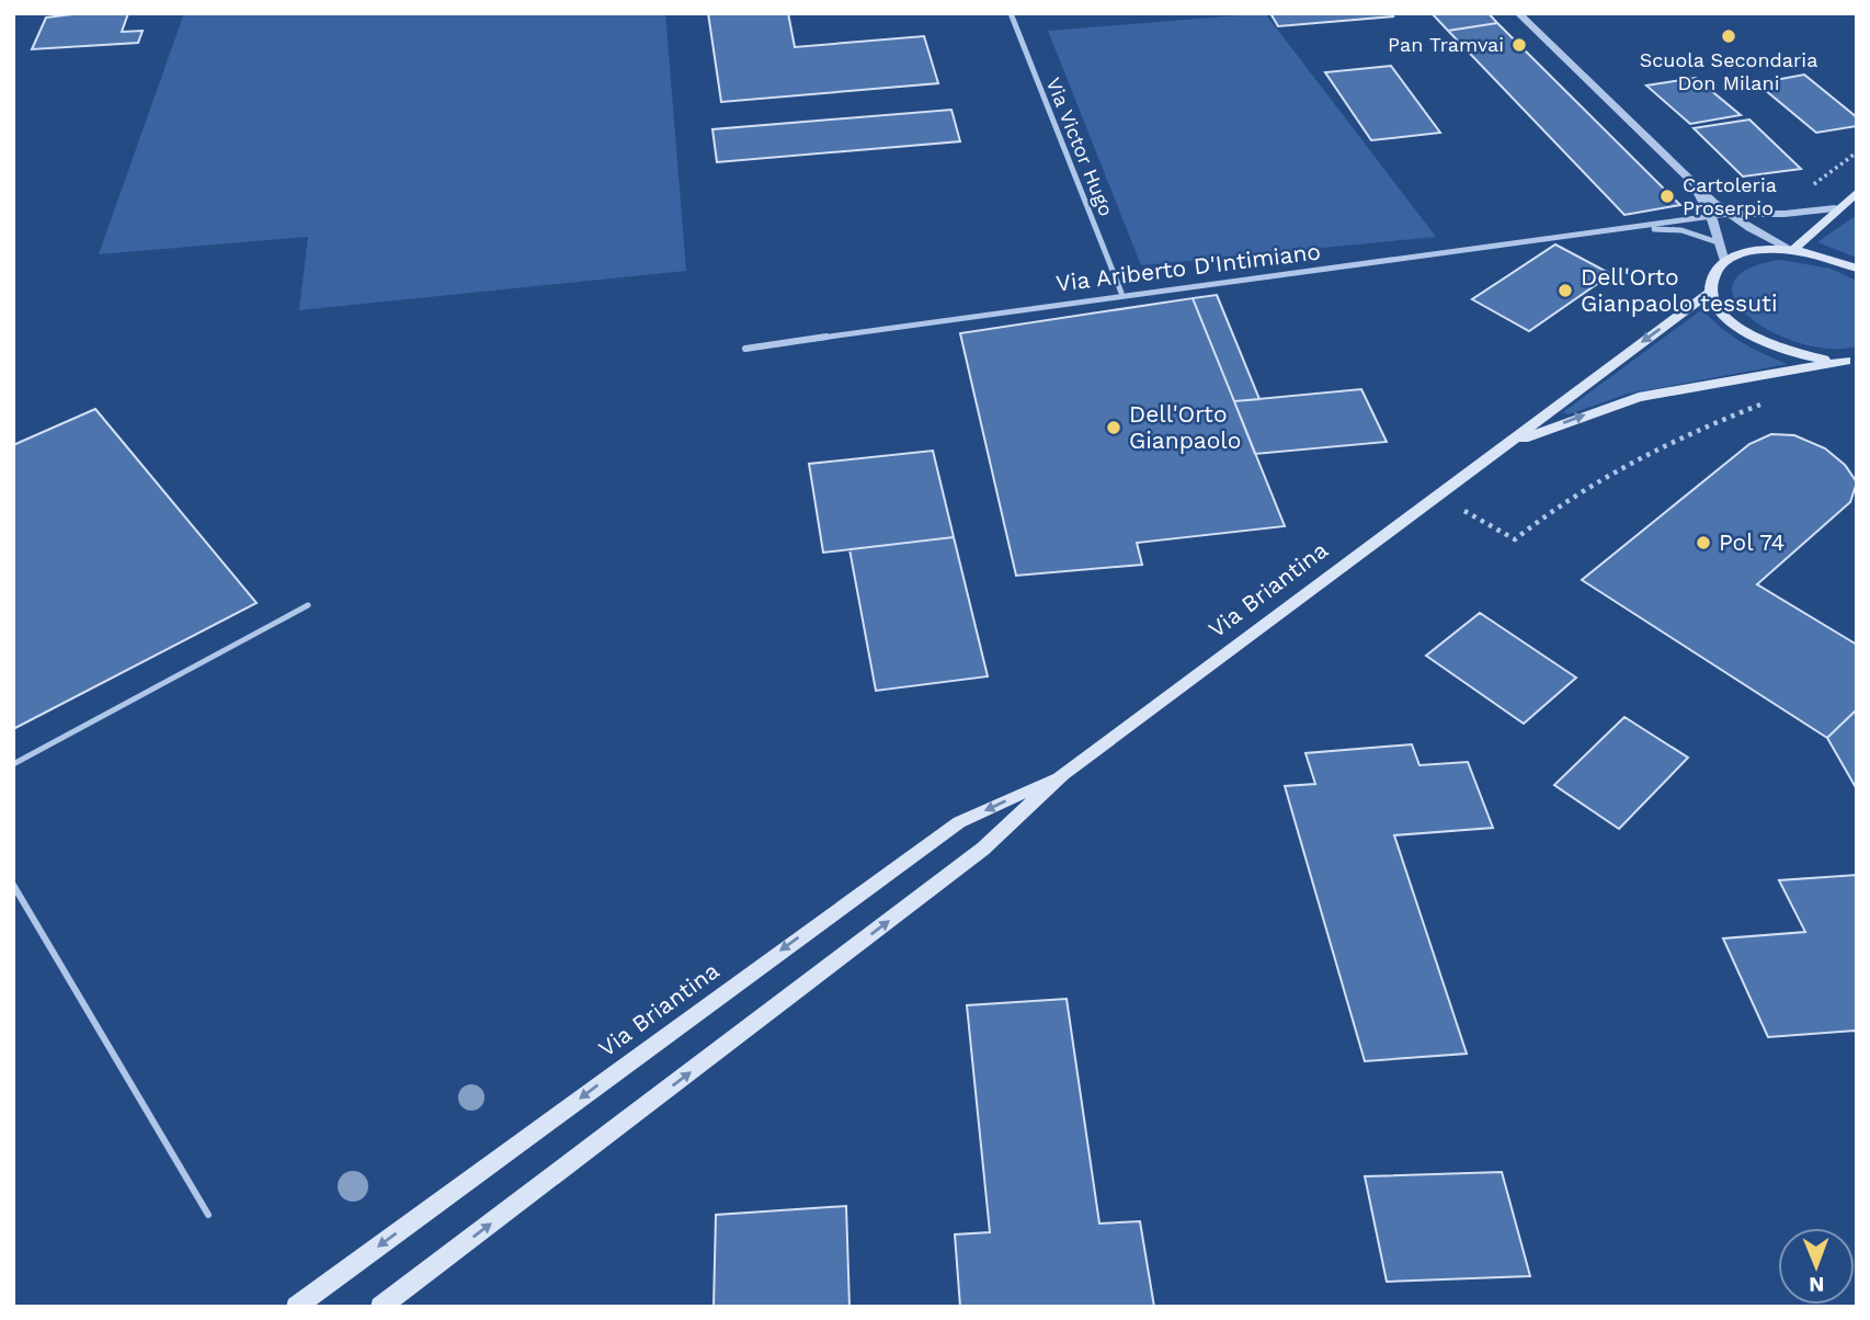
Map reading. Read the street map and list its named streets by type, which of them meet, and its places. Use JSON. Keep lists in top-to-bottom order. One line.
{"streets":{"main road":["Via Briantina"],"street":["Via Victor Hugo","Via Ariberto D'Intimiano"]},"crossings":[["Via Victor Hugo","Via Ariberto D'Intimiano"]],"places":["Scuola Secondaria Don Milani","Pan Tramvai","Cartoleria Proserpio","Dell'Orto Gianpaolo tessuti","Dell'Orto Gianpaolo","Pol 74"],"north":"bottom"}
